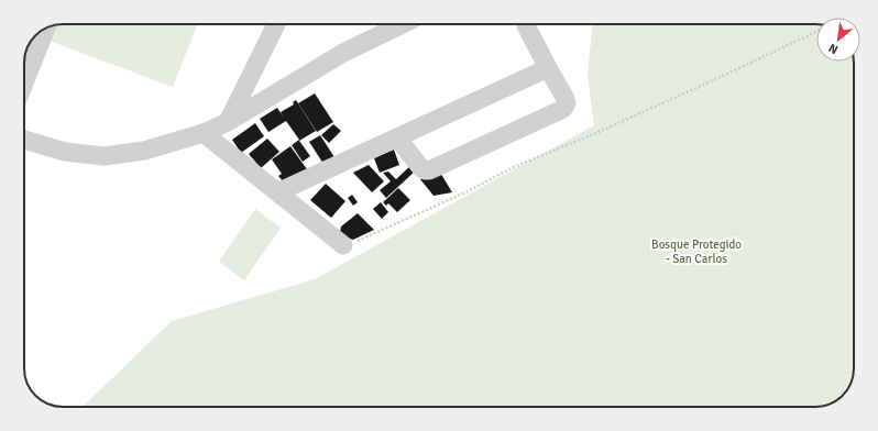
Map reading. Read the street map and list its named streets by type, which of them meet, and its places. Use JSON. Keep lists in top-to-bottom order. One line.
{"parks":["Bosque Protegido - San Carlos"],"north":"bottom left"}
